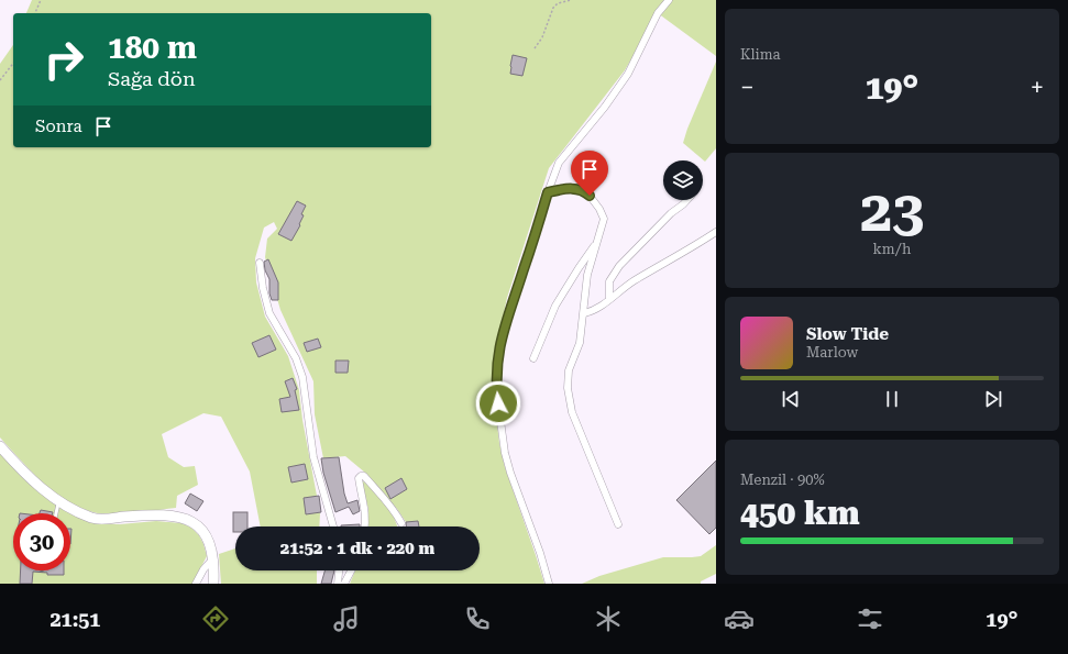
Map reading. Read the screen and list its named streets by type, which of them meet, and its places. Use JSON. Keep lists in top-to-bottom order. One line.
{"page":{"tile":["Klima",["23","km/h"],["Menzil · 90%","450 km"]],"turn":["180 m","Sağa dön"],"heat":["−","19°","+"],"then":"Sonra","song":["Slow Tide","Marlow"],"limit":"30","trip":"21:52 · 1 dk · 220 m","tabs":["21:51","19°"]}}
